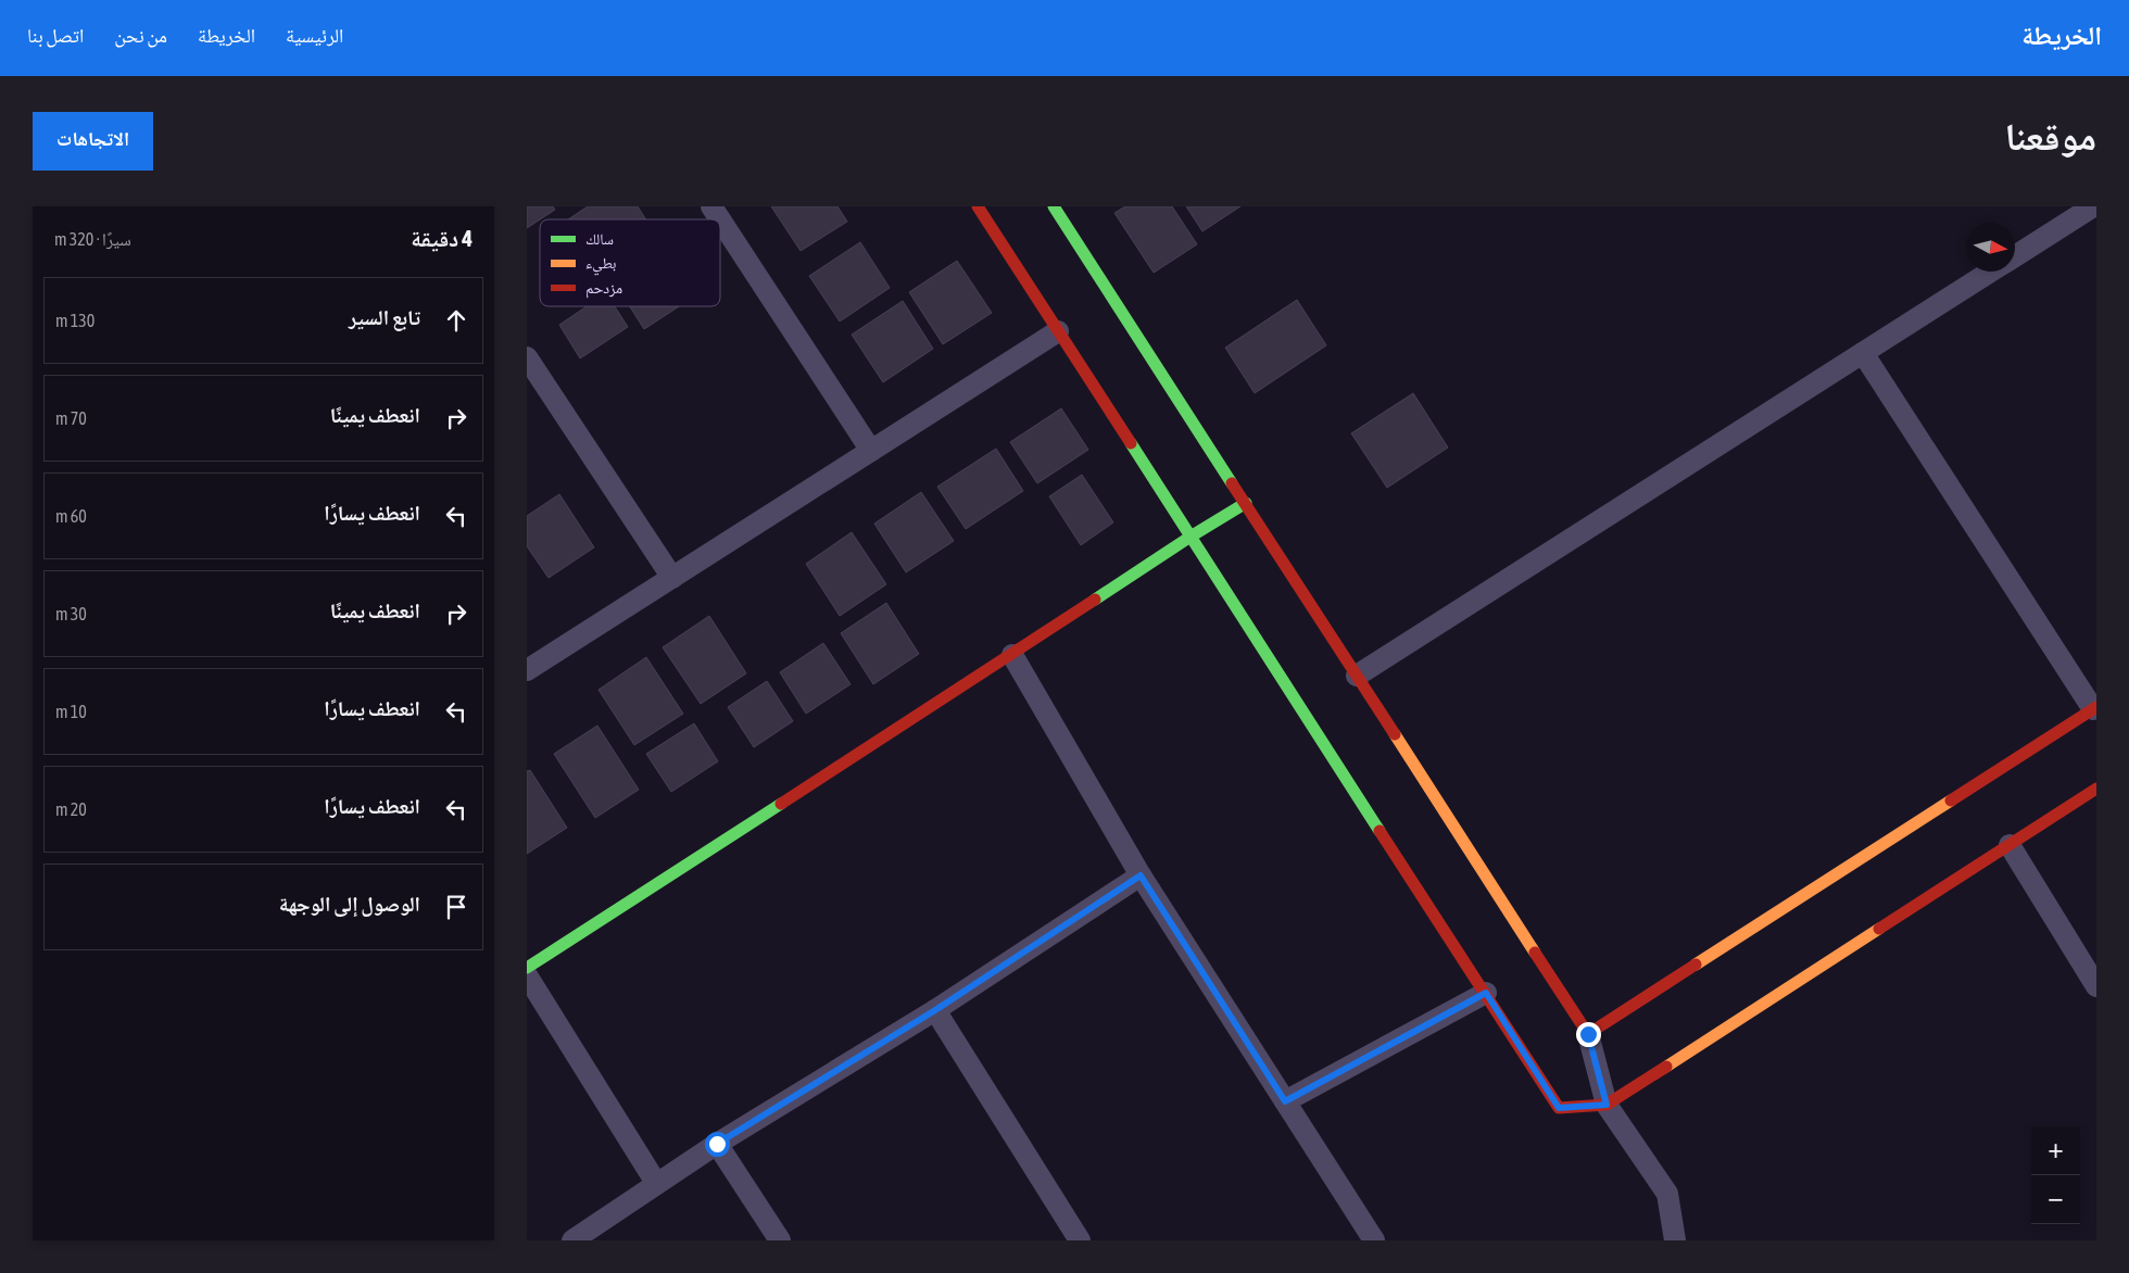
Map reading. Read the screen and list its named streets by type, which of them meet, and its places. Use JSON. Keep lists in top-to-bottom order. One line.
{"legend":["سالك","بطيء","مزدحم"],"north":"right","page":{"header":"الخريطة","nav":["الرئيسية","الخريطة","من نحن","اتصل بنا"],"title":"موقعنا","buttons":"الاتجاهات","heading":["4 دقيقة","سيرًا · 320 m"],"list":[["تابع السير","130 m"],["انعطف يمينًا","70 m"],["انعطف يسارًا","60 m"],["انعطف يمينًا","30 m"],["انعطف يسارًا","10 m"],["انعطف يسارًا","20 m"],"الوصول إلى الوجهة"],"map_buttons":["+","−"]}}
